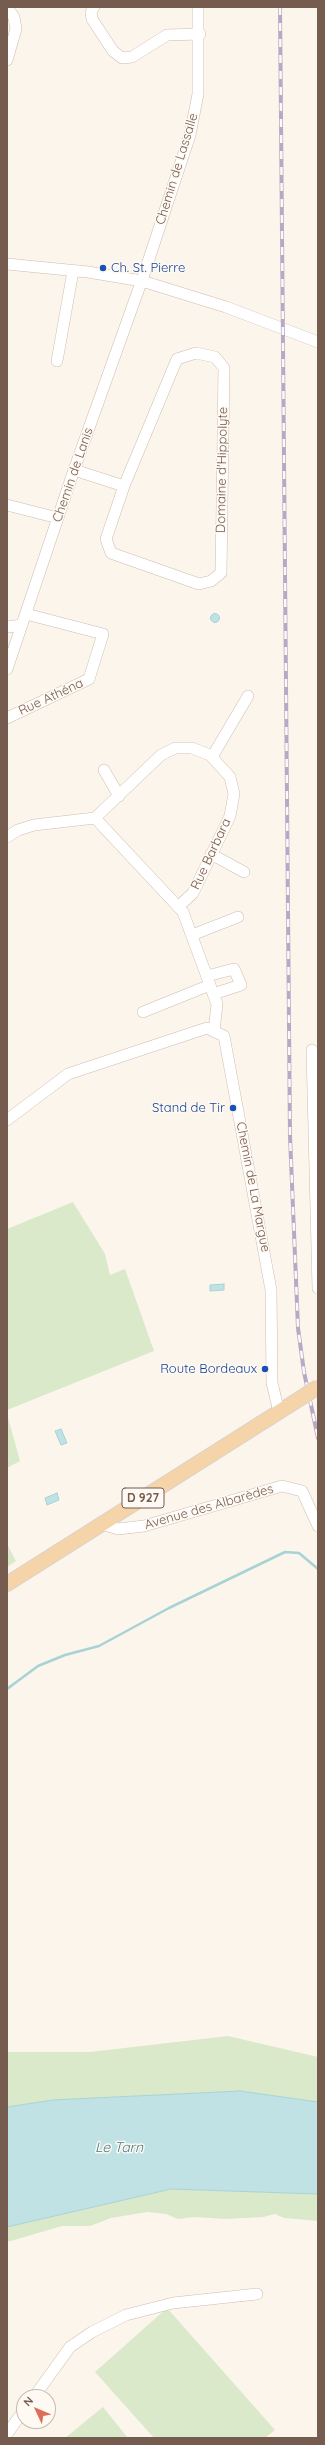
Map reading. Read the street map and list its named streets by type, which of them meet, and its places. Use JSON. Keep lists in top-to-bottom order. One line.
{"streets":{"main road":["D 927"],"street":["Chemin de Lassalle","Domaine d'Hippolyte","Chemin de Lanis","Rue Athéna","Rue Barbara","Chemin de La Margue","Avenue des Albarèdes"]},"crossings":[["Chemin de Lassalle","Chemin de Lanis"],["Chemin de Lanis","Rue Athéna"],["Chemin de La Margue","D 927"],["D 927","Avenue des Albarèdes"]],"water":["Le Tarn"],"places":["Ch. St. Pierre","Stand de Tir","Route Bordeaux"],"north":"top left"}
